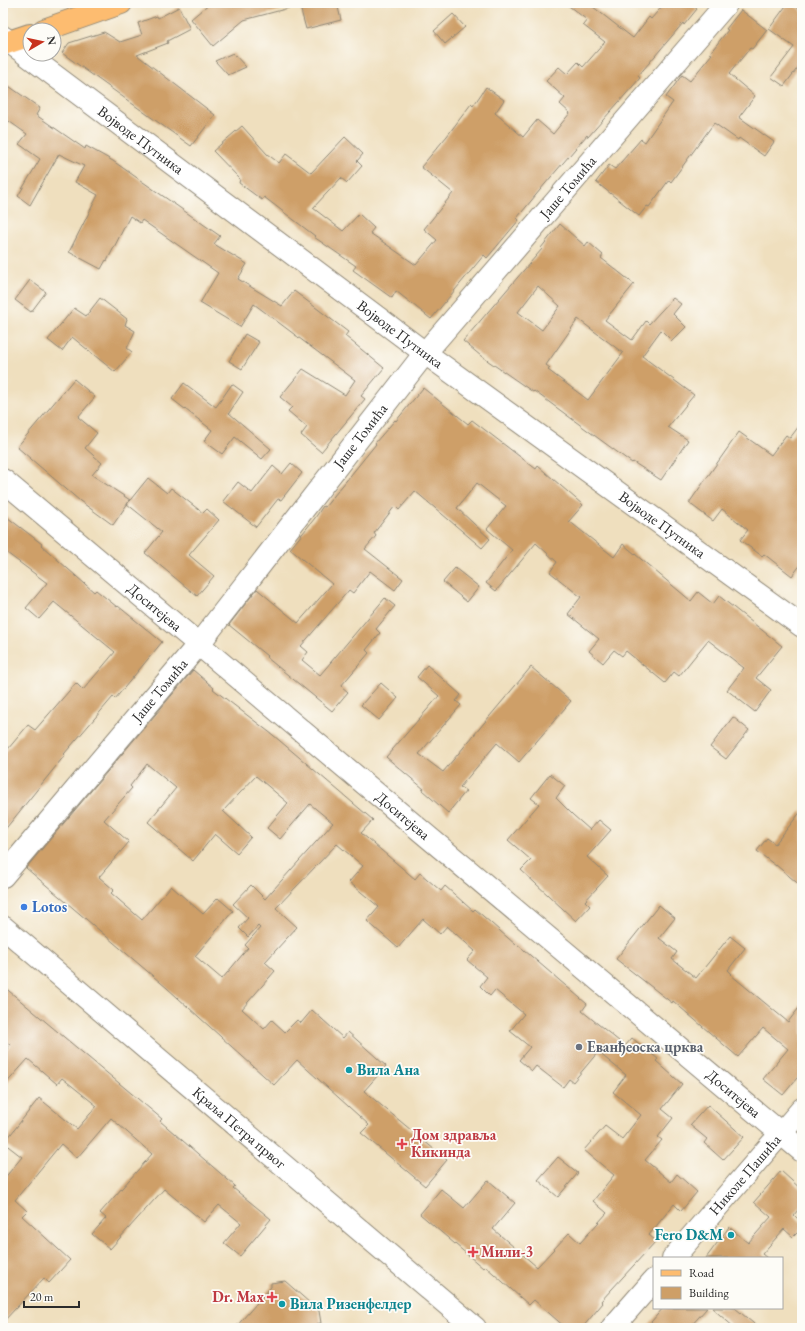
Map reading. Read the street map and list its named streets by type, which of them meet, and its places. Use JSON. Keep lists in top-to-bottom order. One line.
{"streets":{"street":["Војводе Путника","Јаше Томића","Доситејева","Краља Петра првог","Николе Пашића"]},"crossings":[["Војводе Путника","Јаше Томића"],["Јаше Томића","Доситејева"],["Доситејева","Николе Пашића"]],"places":{"other":["Lotos","Еванђеоска црква","Вила Ана","Fero D&M","Вила Ризенфелдер"],"health":["Дом здравља Кикинда","Мили-3","Dr. Max"]},"legend":["Road","Building"],"scale_bar":"20 m","north":"right"}
